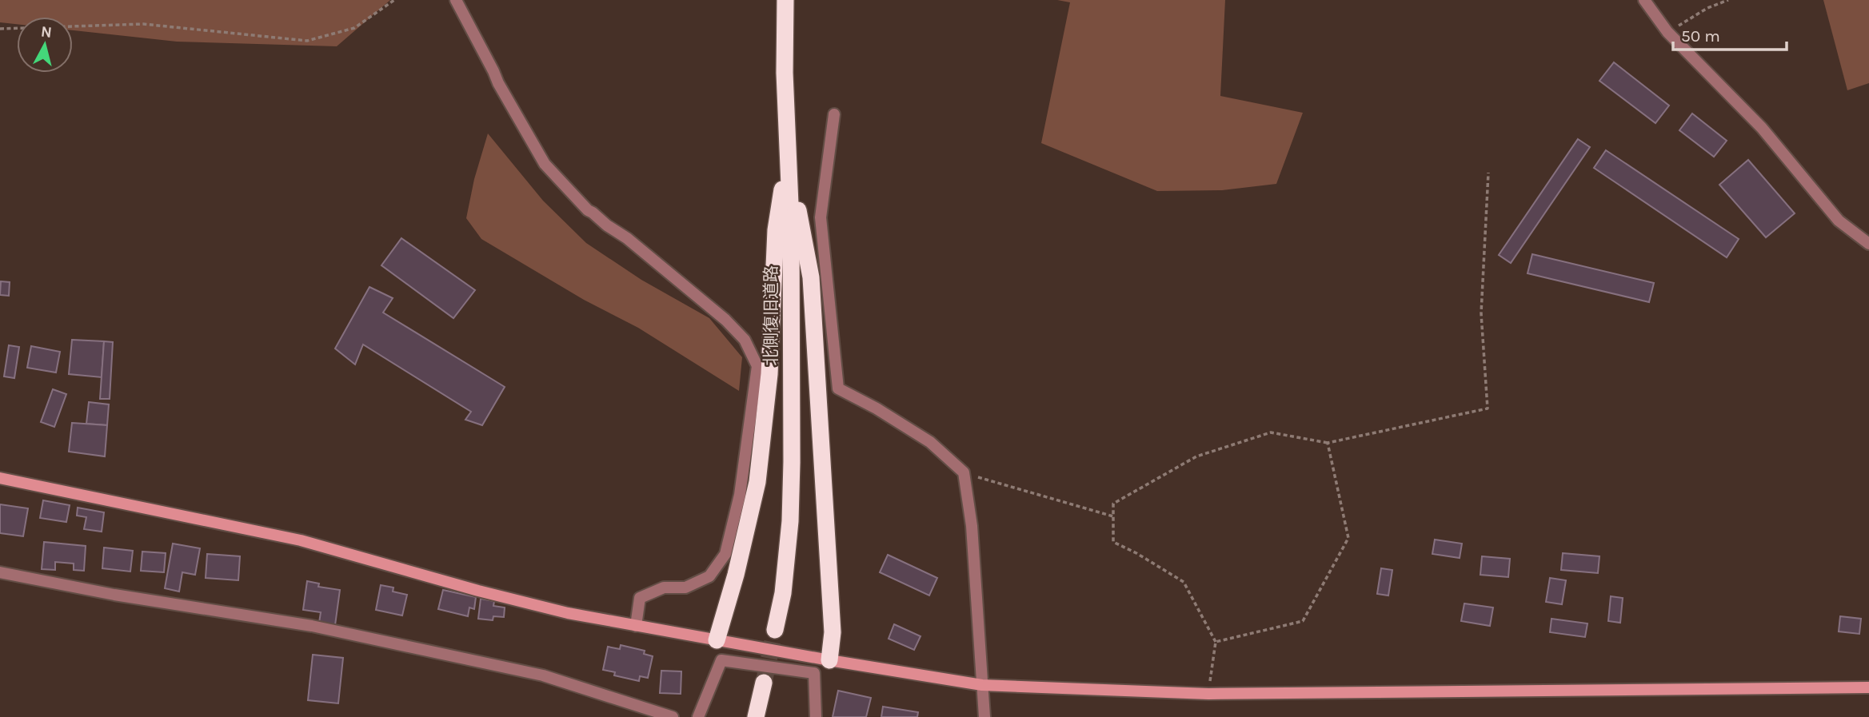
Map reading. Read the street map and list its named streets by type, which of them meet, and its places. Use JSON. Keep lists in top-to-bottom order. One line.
{"streets":{"highway":["北側復旧道路"]},"scale_bar":"50 m","north":"top"}
